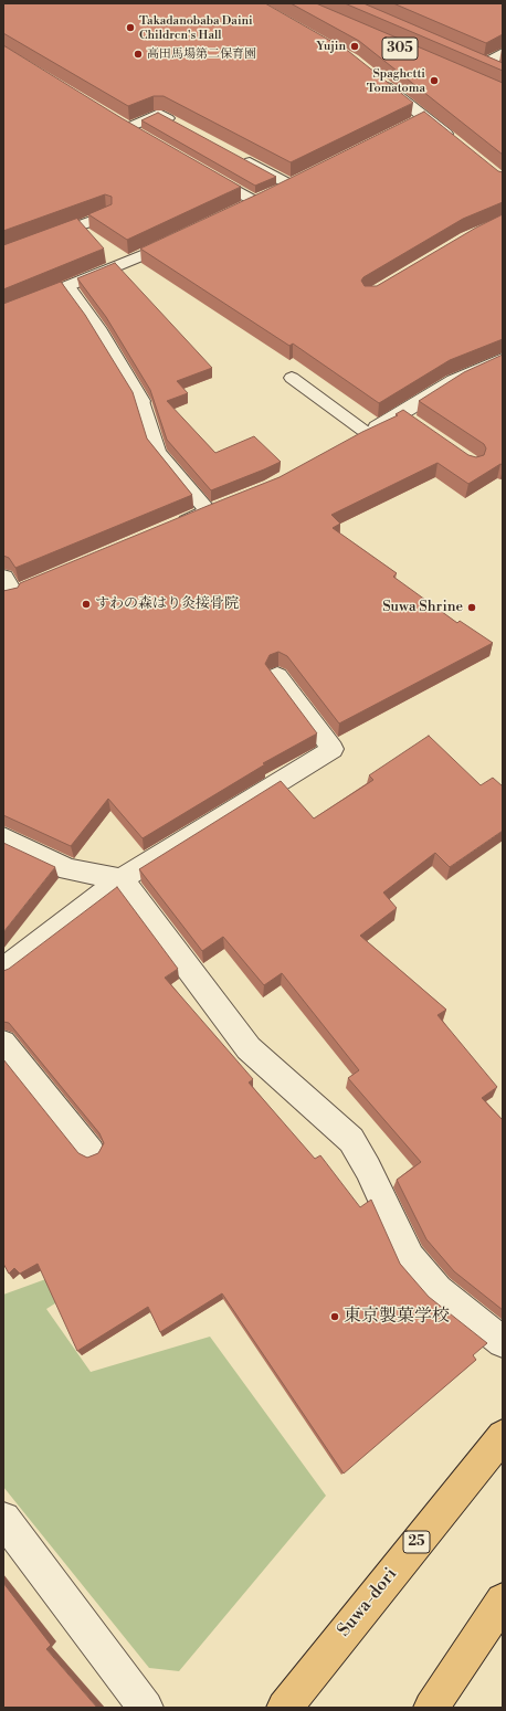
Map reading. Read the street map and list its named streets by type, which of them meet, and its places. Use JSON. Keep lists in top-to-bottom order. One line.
{"streets":{"main road":["25","Suwa-dori"]},"crossings":[["25","Suwa-dori"]],"places":["Takadanobaba Daini Children's Hall","Yujin","高田馬場第二保育園","Spaghetti Tomatoma","すわの森はり灸接骨院","Suwa Shrine","東京製菓学校"]}
